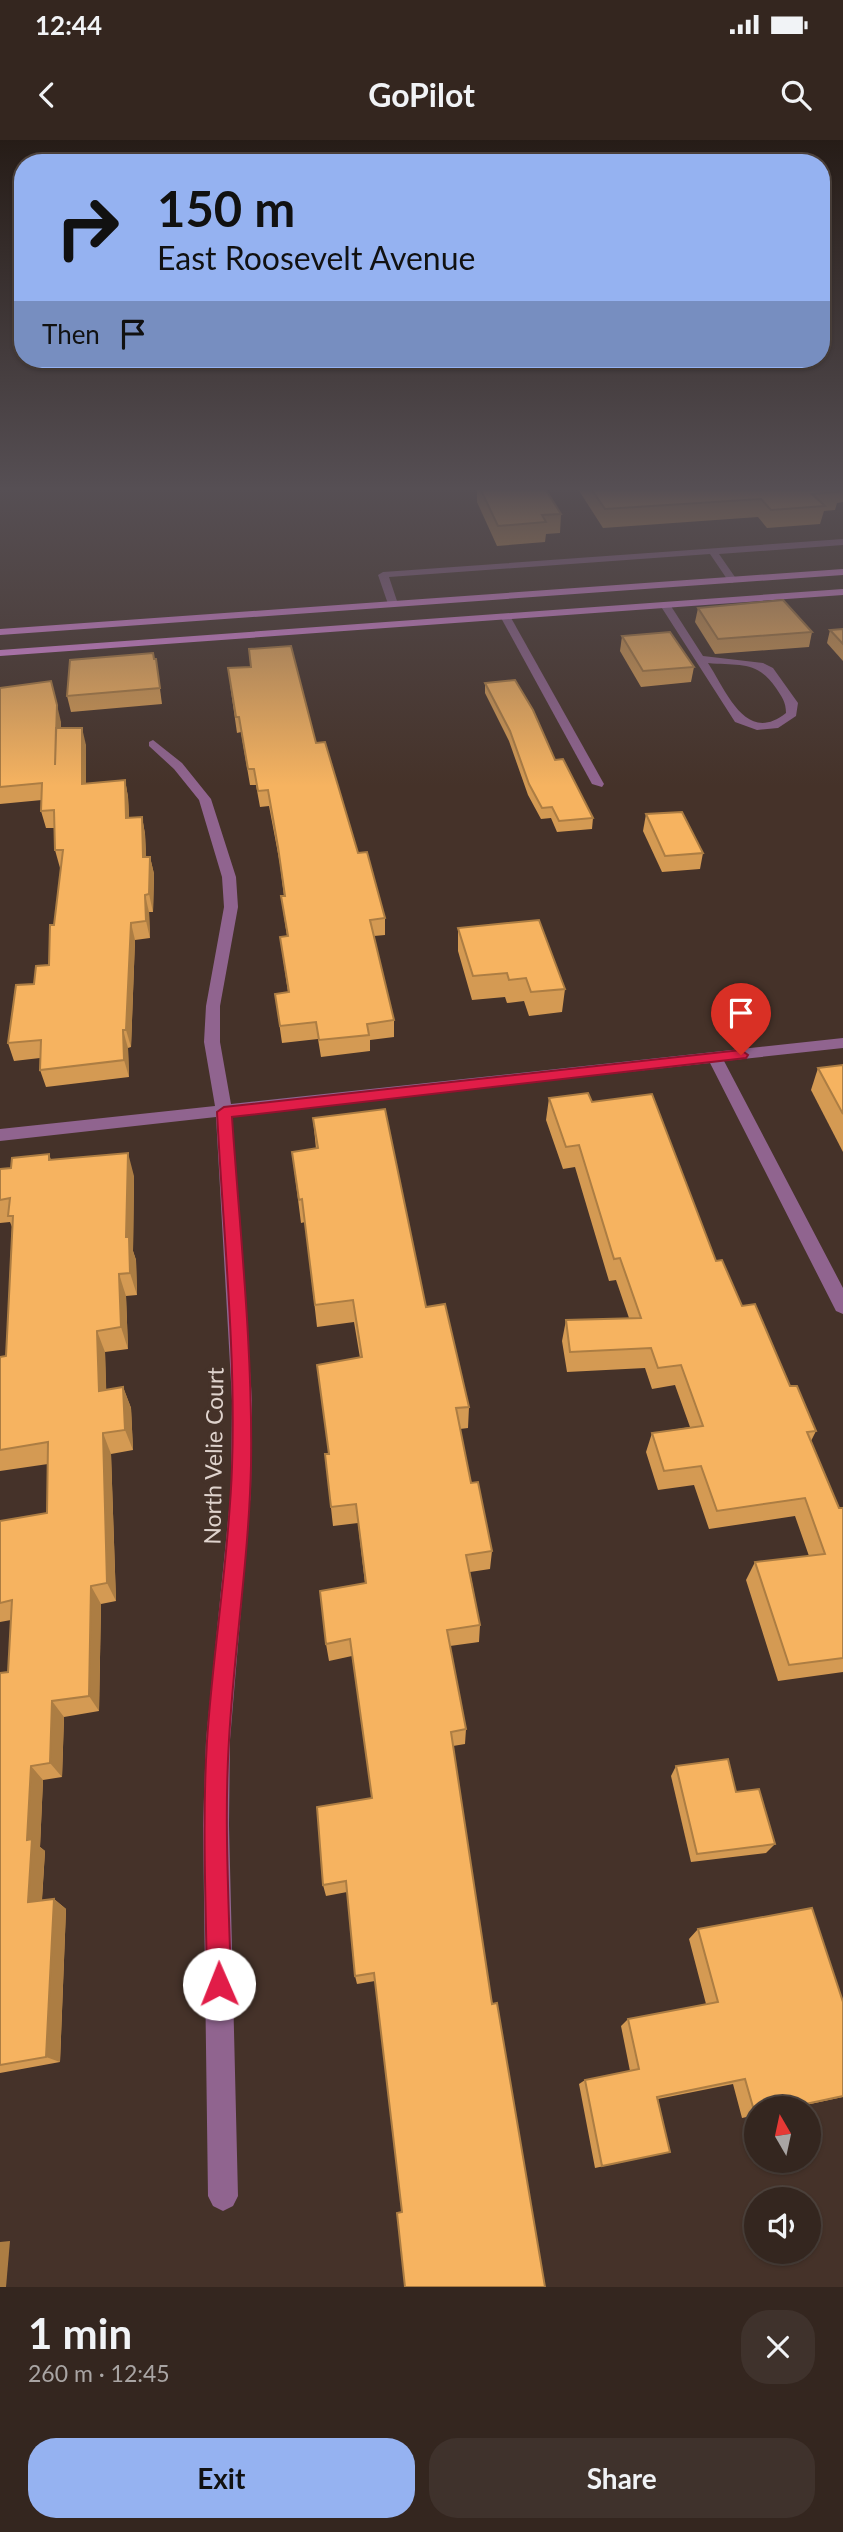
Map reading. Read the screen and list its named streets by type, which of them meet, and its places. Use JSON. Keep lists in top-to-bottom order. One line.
{"streets":{"street":["North Velie Court"]},"north":"top","page":{"status":"12:44","header":"GoPilot","turn":["150 m","East Roosevelt Avenue"],"then":"Then","heading":["1 min","260 m · 12:45"],"buttons":["Exit","Share"]}}
